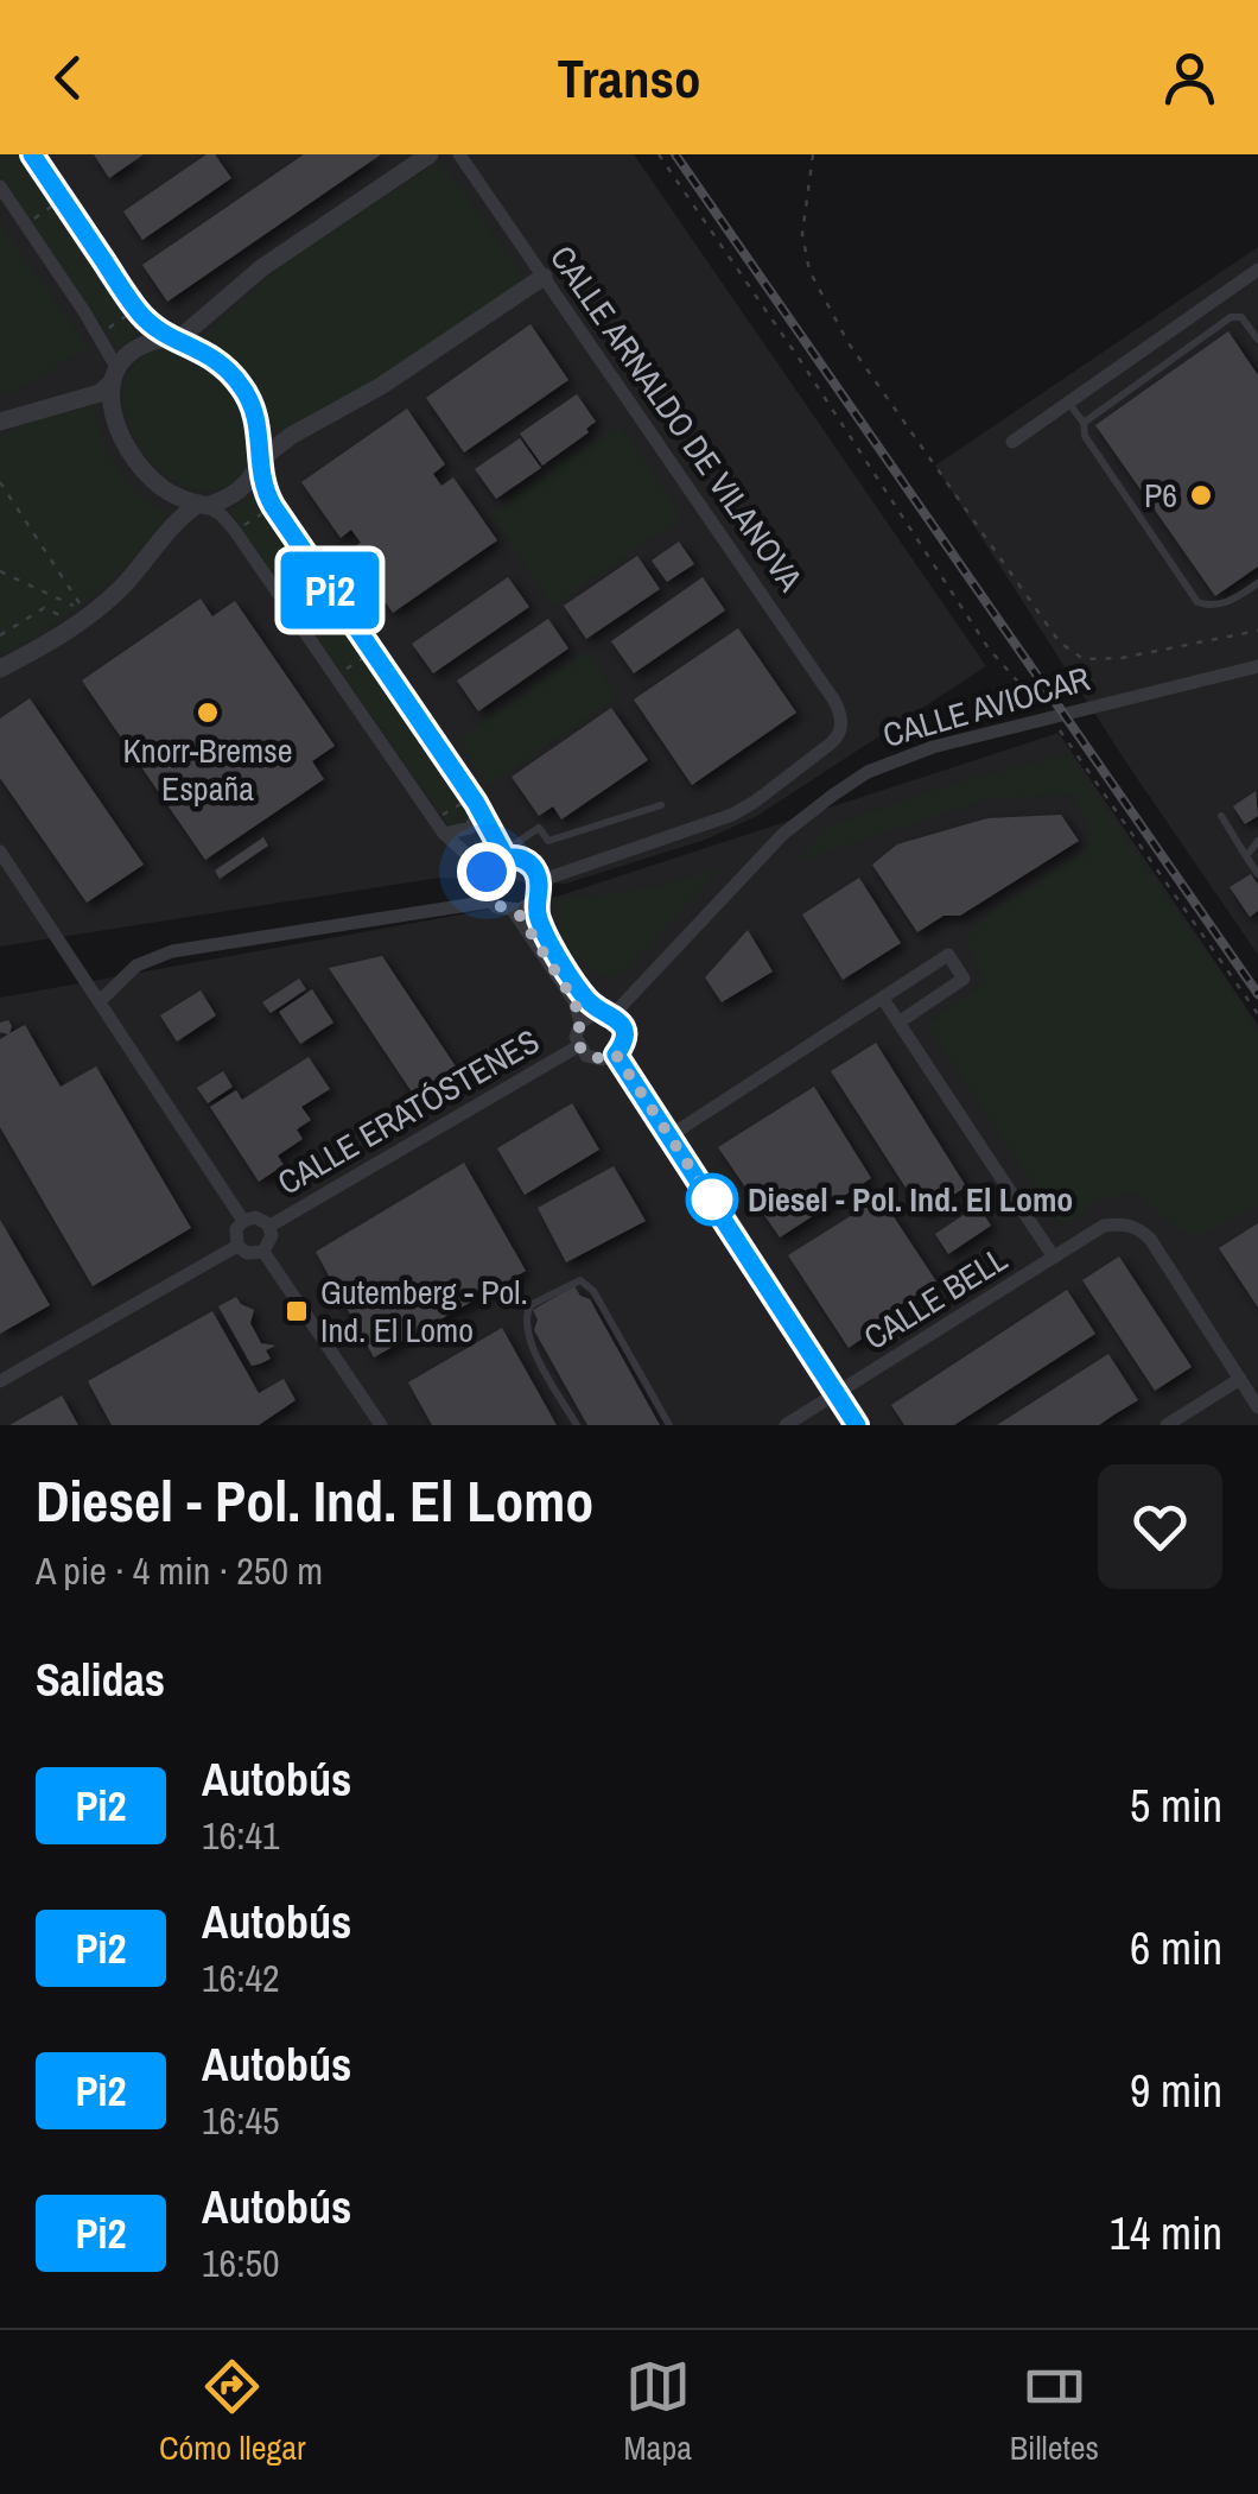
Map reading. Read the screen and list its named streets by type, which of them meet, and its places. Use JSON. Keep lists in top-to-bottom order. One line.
{"streets":{"street":["CALLE ARNALDO DE VILANOVA","CALLE AVIOCAR","CALLE ERATÓSTENES","CALLE BELL"]},"crossings":[["CALLE AVIOCAR","CALLE ERATÓSTENES"]],"places":{"other":["P6","Knorr-Bremse España","Diesel - Pol. Ind. El Lomo"],"transit":["Gutemberg - Pol. Ind. El Lomo"]},"lines":["bus line Pi2"],"page":{"header":"Transo","on_map":"Pi2","heading":[["Diesel - Pol. Ind. El Lomo","A pie · 4 min · 250 m"],"Salidas"],"list":[{"mark":"Pi2","name":"Autobús","note":"16:41","value":"5 min"},{"mark":"Pi2","name":"Autobús","note":"16:42","value":"6 min"},{"mark":"Pi2","name":"Autobús","note":"16:45","value":"9 min"},{"mark":"Pi2","name":"Autobús","note":"16:50","value":"14 min"}],"tabs":["Cómo llegar","Mapa","Billetes"]}}
